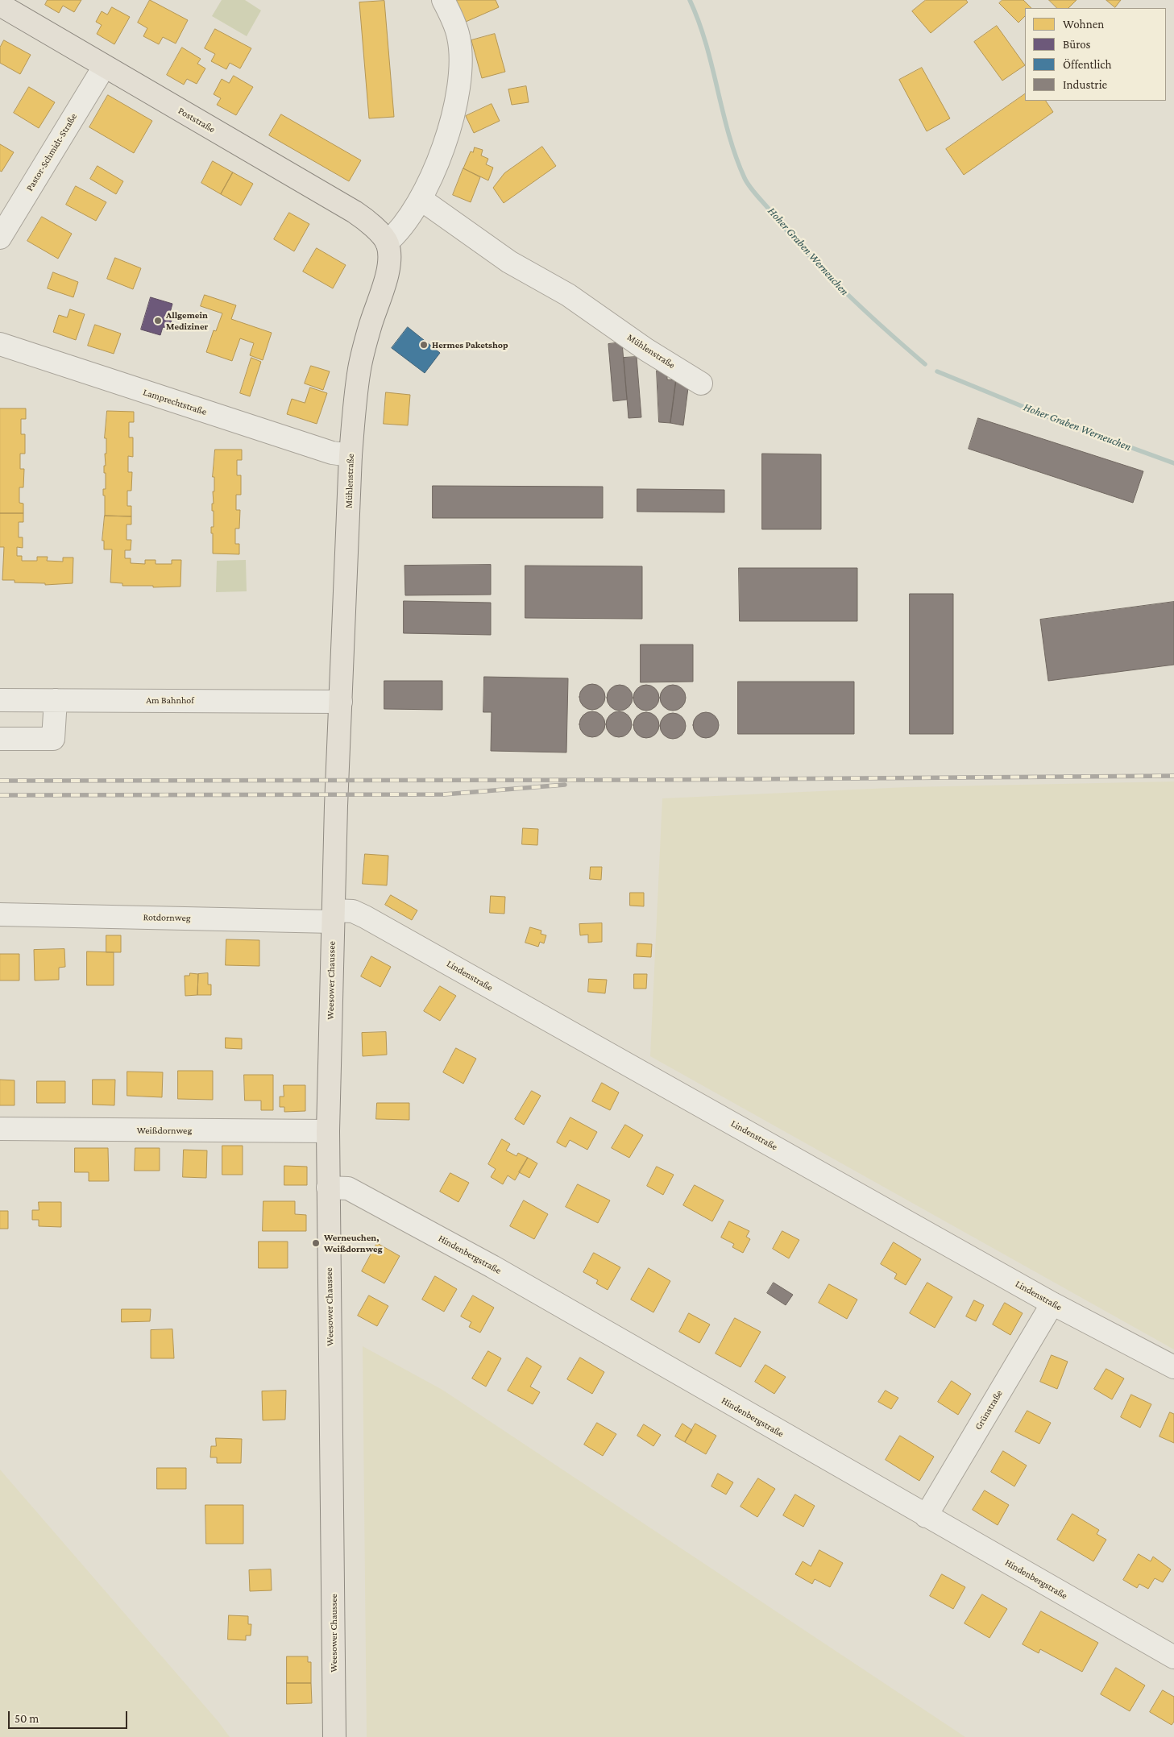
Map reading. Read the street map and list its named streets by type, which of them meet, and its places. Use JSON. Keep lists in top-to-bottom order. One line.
{"streets":{"main road":["Poststraße","Mühlenstraße","Weesower Chaussee"],"street":["Pastor-Schmidt-Straße","Lamprechtstraße","Am Bahnhof","Rotdornweg","Lindenstraße","Weißdornweg","Hindenbergstraße","Grünstraße"]},"crossings":[["Poststraße","Pastor-Schmidt-Straße"],["Poststraße","Mühlenstraße"],["Mühlenstraße","Lamprechtstraße"],["Mühlenstraße","Am Bahnhof"],["Mühlenstraße","Weesower Chaussee"],["Rotdornweg","Lindenstraße"],["Rotdornweg","Weesower Chaussee"],["Lindenstraße","Weesower Chaussee"],["Lindenstraße","Grünstraße"],["Weesower Chaussee","Weißdornweg"],["Weesower Chaussee","Hindenbergstraße"],["Hindenbergstraße","Grünstraße"]],"water":["Hoher Graben Werneuchen"],"places":["Allgemein Mediziner","Hermes Paketshop","Werneuchen, Weißdornweg"],"legend":["Wohnen","Büros","Öffentlich","Industrie"],"scale_bar":"50 m"}
